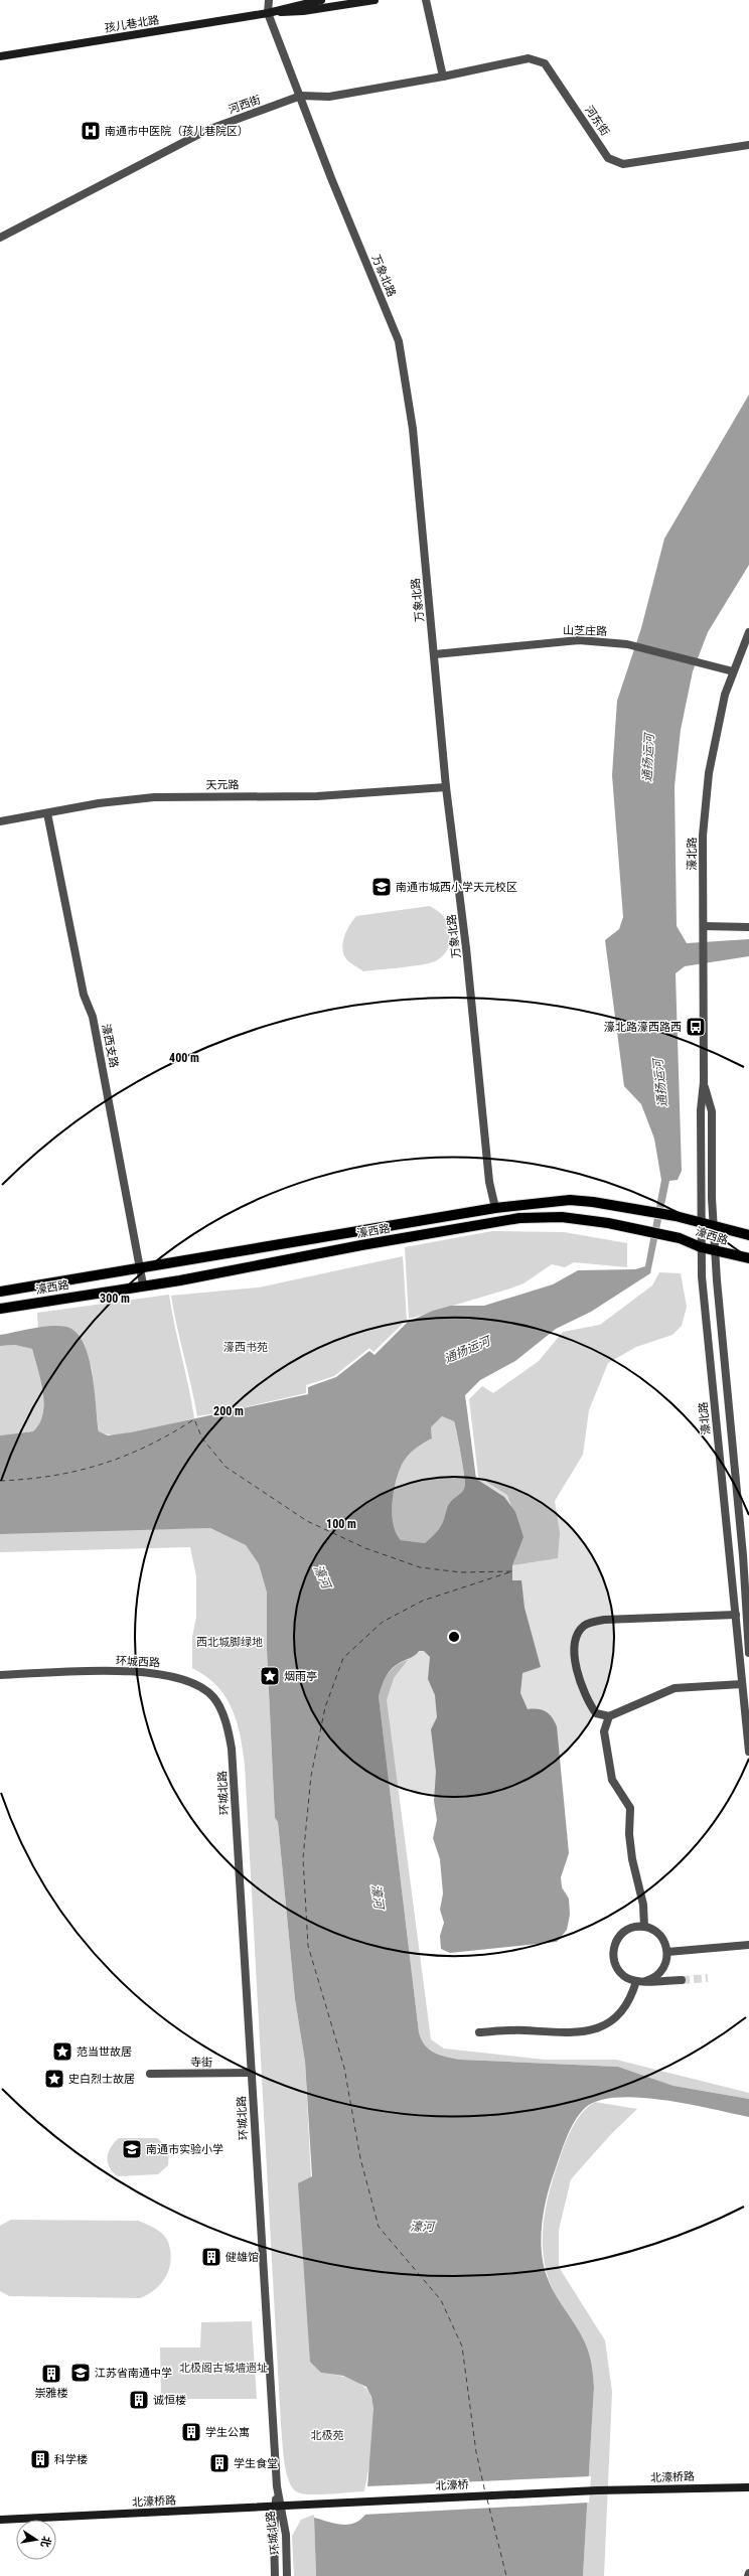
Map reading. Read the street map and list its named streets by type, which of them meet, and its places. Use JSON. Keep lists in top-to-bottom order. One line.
{"streets":{"main road":["孩儿巷北路","濠西路","北濠桥路","北濠桥"],"street":["河西街","河东街","万象北路","山芝庄路","天元路","濠北路","濠西支路","环城西路","环城北路","寺街"]},"crossings":[["孩儿巷北路","万象北路"],["河西街","河东街"],["河西街","万象北路"],["万象北路","山芝庄路"],["万象北路","天元路"],["万象北路","濠西路"],["山芝庄路","濠北路"],["天元路","濠西支路"],["濠北路","濠西路"],["濠西支路","濠西路"],["环城西路","环城北路"],["环城北路","寺街"],["环城北路","北濠桥路"],["北濠桥路","北濠桥"]],"water":["通扬运河","濠河"],"parks":["濠西书苑","西北城脚绿地","北极阁古城墙遗址","北极苑"],"places":{"hospital":["南通市中医院（孩儿巷院区）"],"school or university":["南通市城西小学天元校区","南通市实验小学","江苏省南通中学"],"bus stop":["濠北路濠西路西"],"place":["烟雨亭","范当世故居","史白烈士故居"],"building":["健雄馆","崇雅楼","诚恒楼","学生公寓","科学楼","学生食堂"]},"north":"right","rings":["400 m","300 m","200 m","100 m"]}
